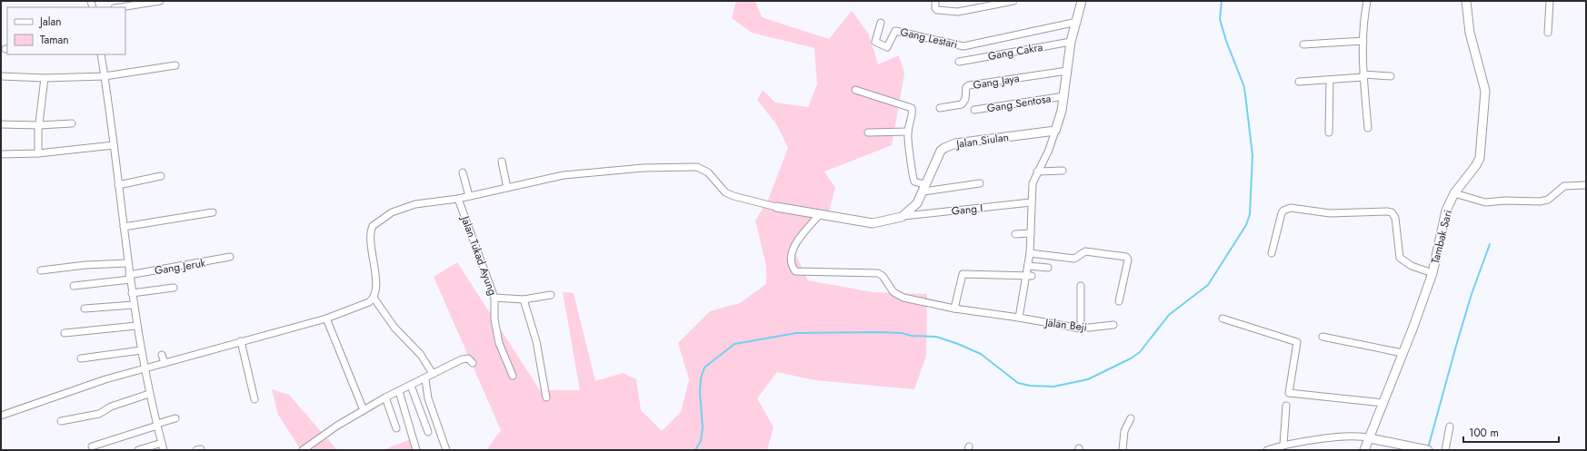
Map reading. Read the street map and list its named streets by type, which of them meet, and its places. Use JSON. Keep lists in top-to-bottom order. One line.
{"streets":{"street":["Gang Lestari","Gang Cakra","Gang Jaya","Gang Sentosa","Jalan Siulan","Gang I","Tambak Sari","Jalan Tukad Ayung","Gang Jeruk","Jalan Beji"]},"crossings":[["Jalan Siulan","Gang I"]],"legend":["Jalan","Taman"],"scale_bar":"100 m"}
